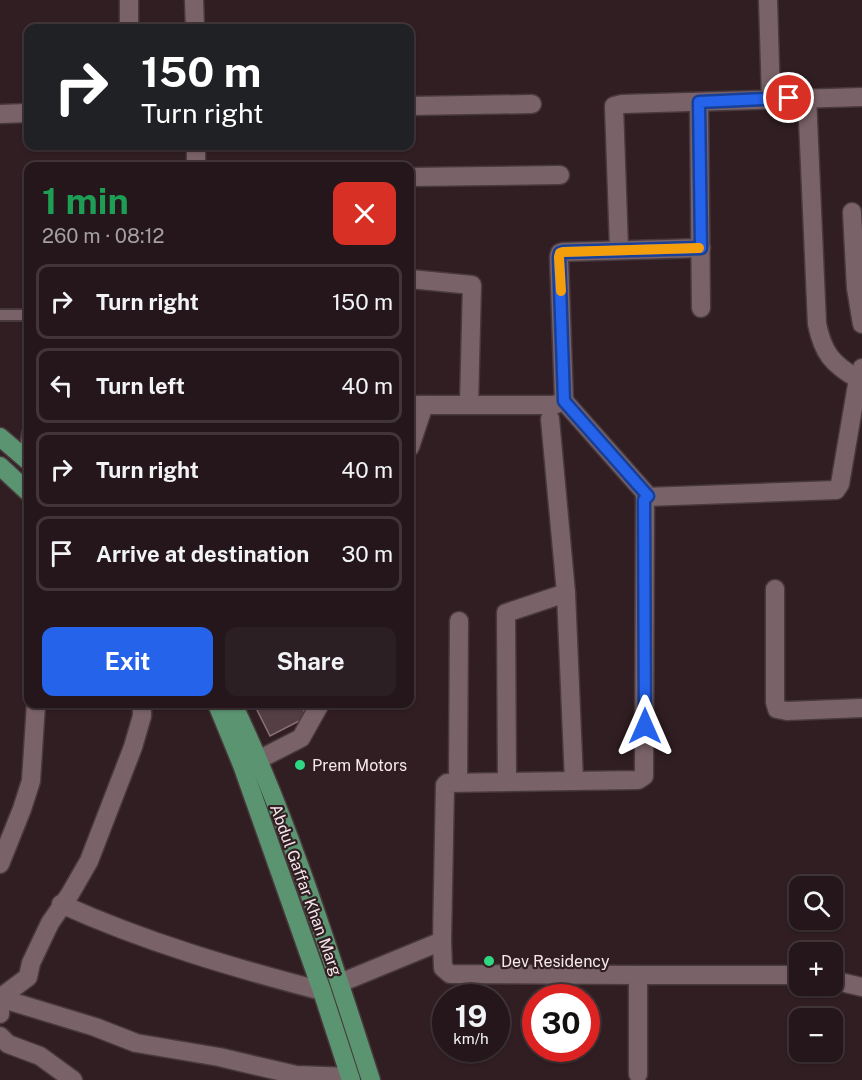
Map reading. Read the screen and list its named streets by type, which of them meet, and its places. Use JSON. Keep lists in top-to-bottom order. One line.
{"streets":{"main road":["Abdul Gaffar Khan Marg"]},"places":["Prem Motors","Dev Residency"],"page":{"turn":["150 m","Turn right"],"heading":["1 min","260 m · 08:12"],"list":[{"name":"Turn right","value":"150 m"},{"name":"Turn left","value":"40 m"},{"name":"Turn right","value":"40 m"},{"name":"Arrive at destination","value":"30 m"}],"buttons":["Exit","Share"],"map_buttons":["+","−"],"speed":"19 km/h","limit":"30"}}
